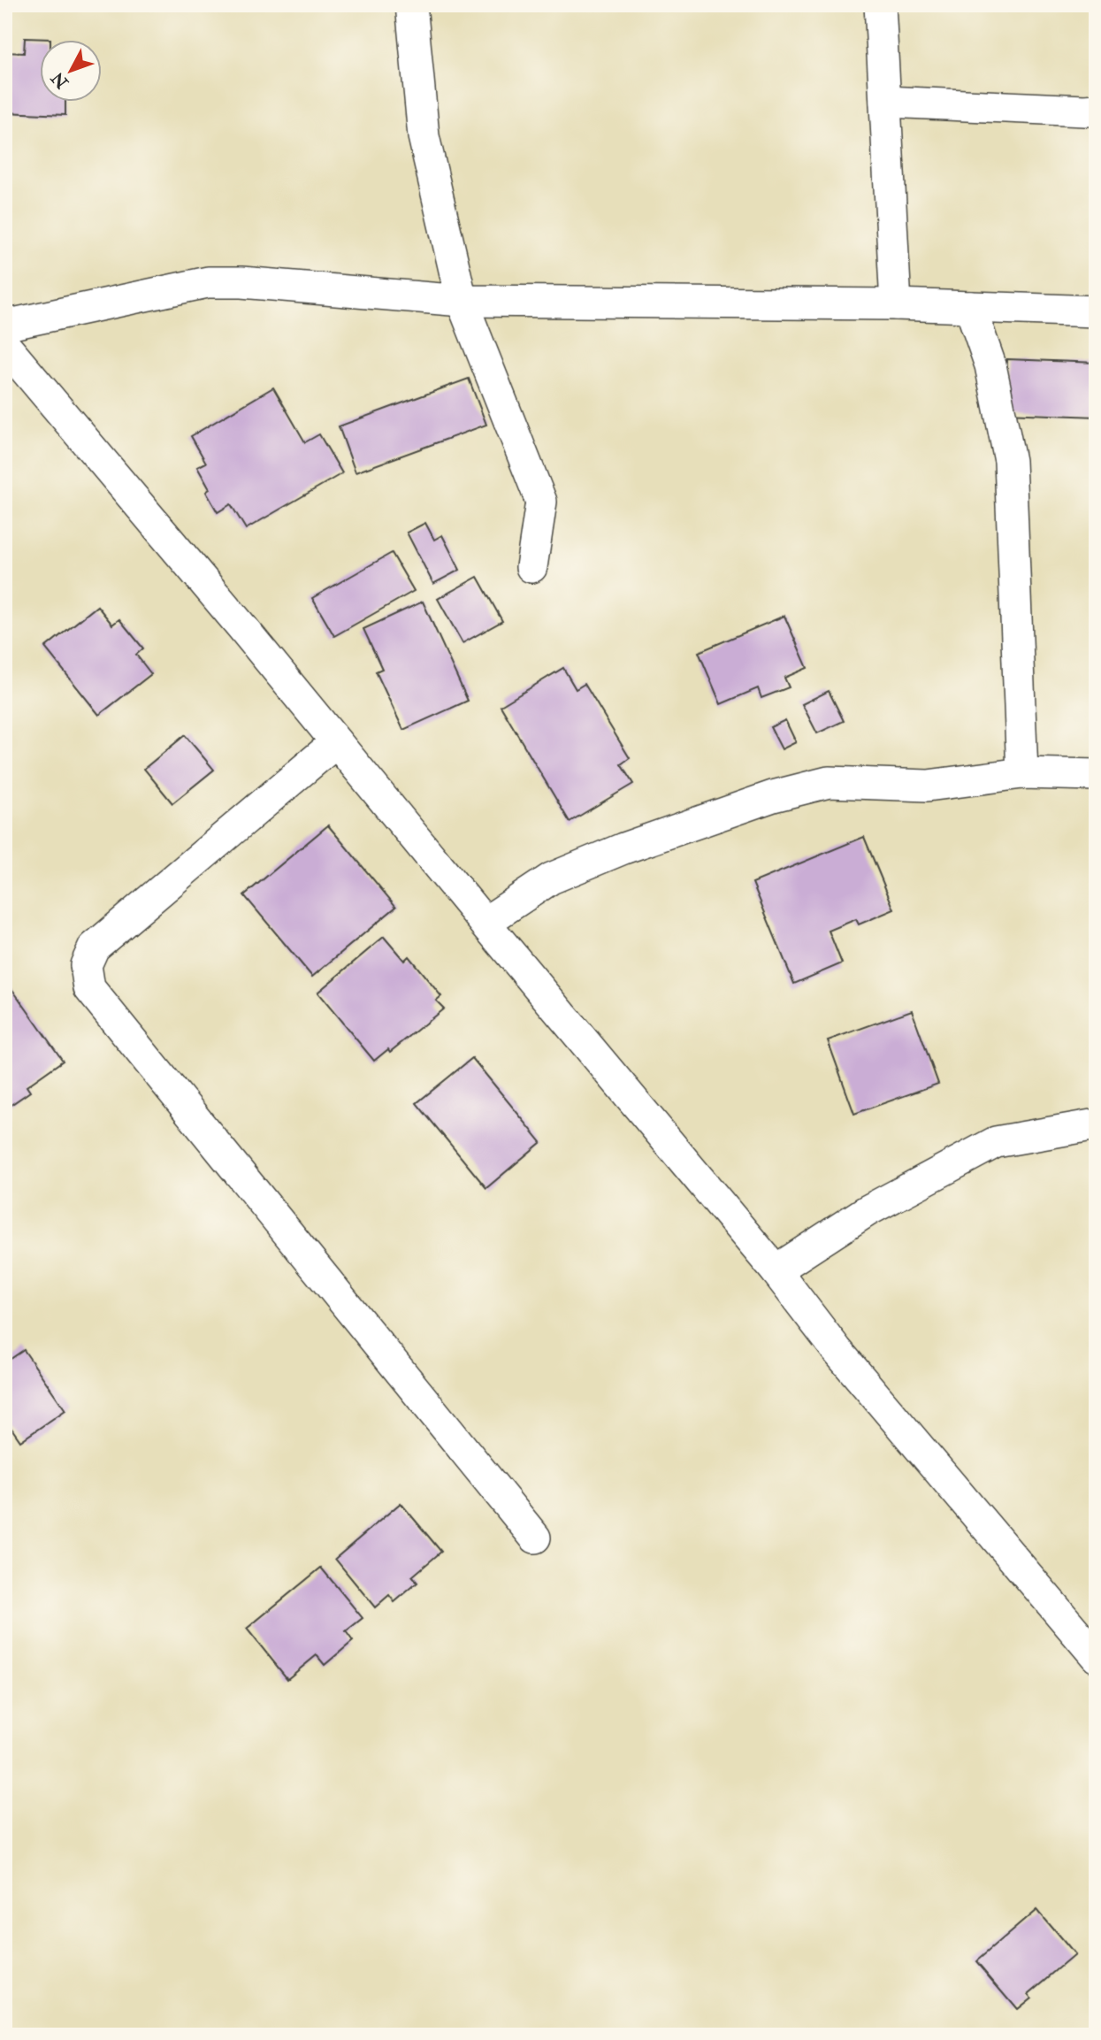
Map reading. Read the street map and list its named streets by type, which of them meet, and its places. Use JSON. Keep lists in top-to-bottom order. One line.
{"north":"bottom left"}
